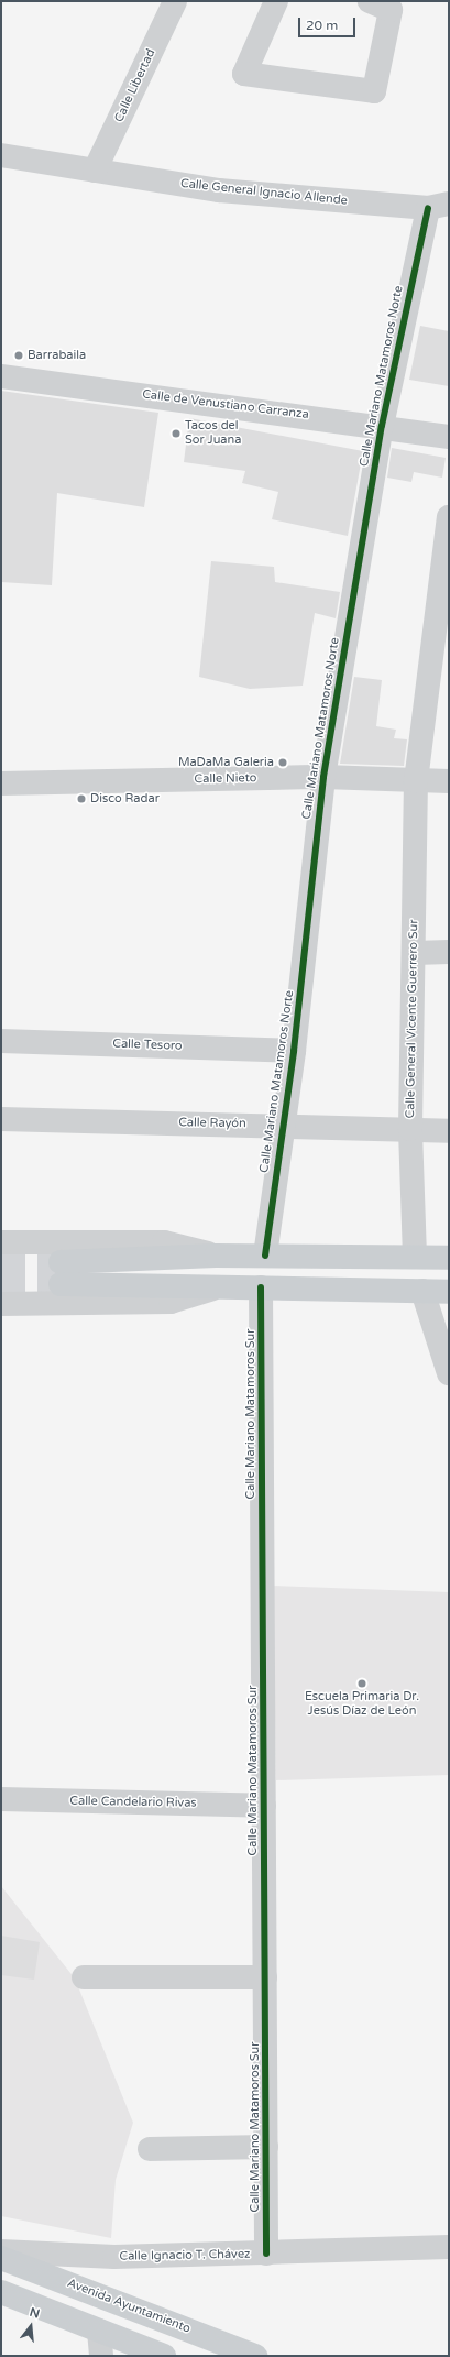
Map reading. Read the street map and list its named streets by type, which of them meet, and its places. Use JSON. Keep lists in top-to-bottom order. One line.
{"streets":{"main road":["Avenida Ayuntamiento"],"street":["Calle Libertad","Calle General Ignacio Allende","Calle Mariano Matamoros Norte","Calle de Venustiano Carranza","Calle Nieto","Calle General Vicente Guerrero Sur","Calle Tesoro","Calle Rayón","Calle Mariano Matamoros Sur","Calle Candelario Rivas","Calle Ignacio T. Chávez"]},"crossings":[["Calle Libertad","Calle General Ignacio Allende"],["Calle General Ignacio Allende","Calle Mariano Matamoros Norte"],["Calle Mariano Matamoros Norte","Calle de Venustiano Carranza"],["Calle Mariano Matamoros Norte","Calle Nieto"],["Calle Mariano Matamoros Norte","Calle Tesoro"],["Calle Mariano Matamoros Norte","Calle Rayón"],["Calle Nieto","Calle General Vicente Guerrero Sur"],["Calle General Vicente Guerrero Sur","Calle Rayón"],["Calle Mariano Matamoros Sur","Calle Candelario Rivas"],["Calle Mariano Matamoros Sur","Calle Ignacio T. Chávez"]],"places":["Barrabaila","Tacos del Sor Juana","MaDaMa Galeria","Disco Radar","Escuela Primaria Dr. Jesús Díaz de León"],"scale_bar":"20 m","north":"top"}
